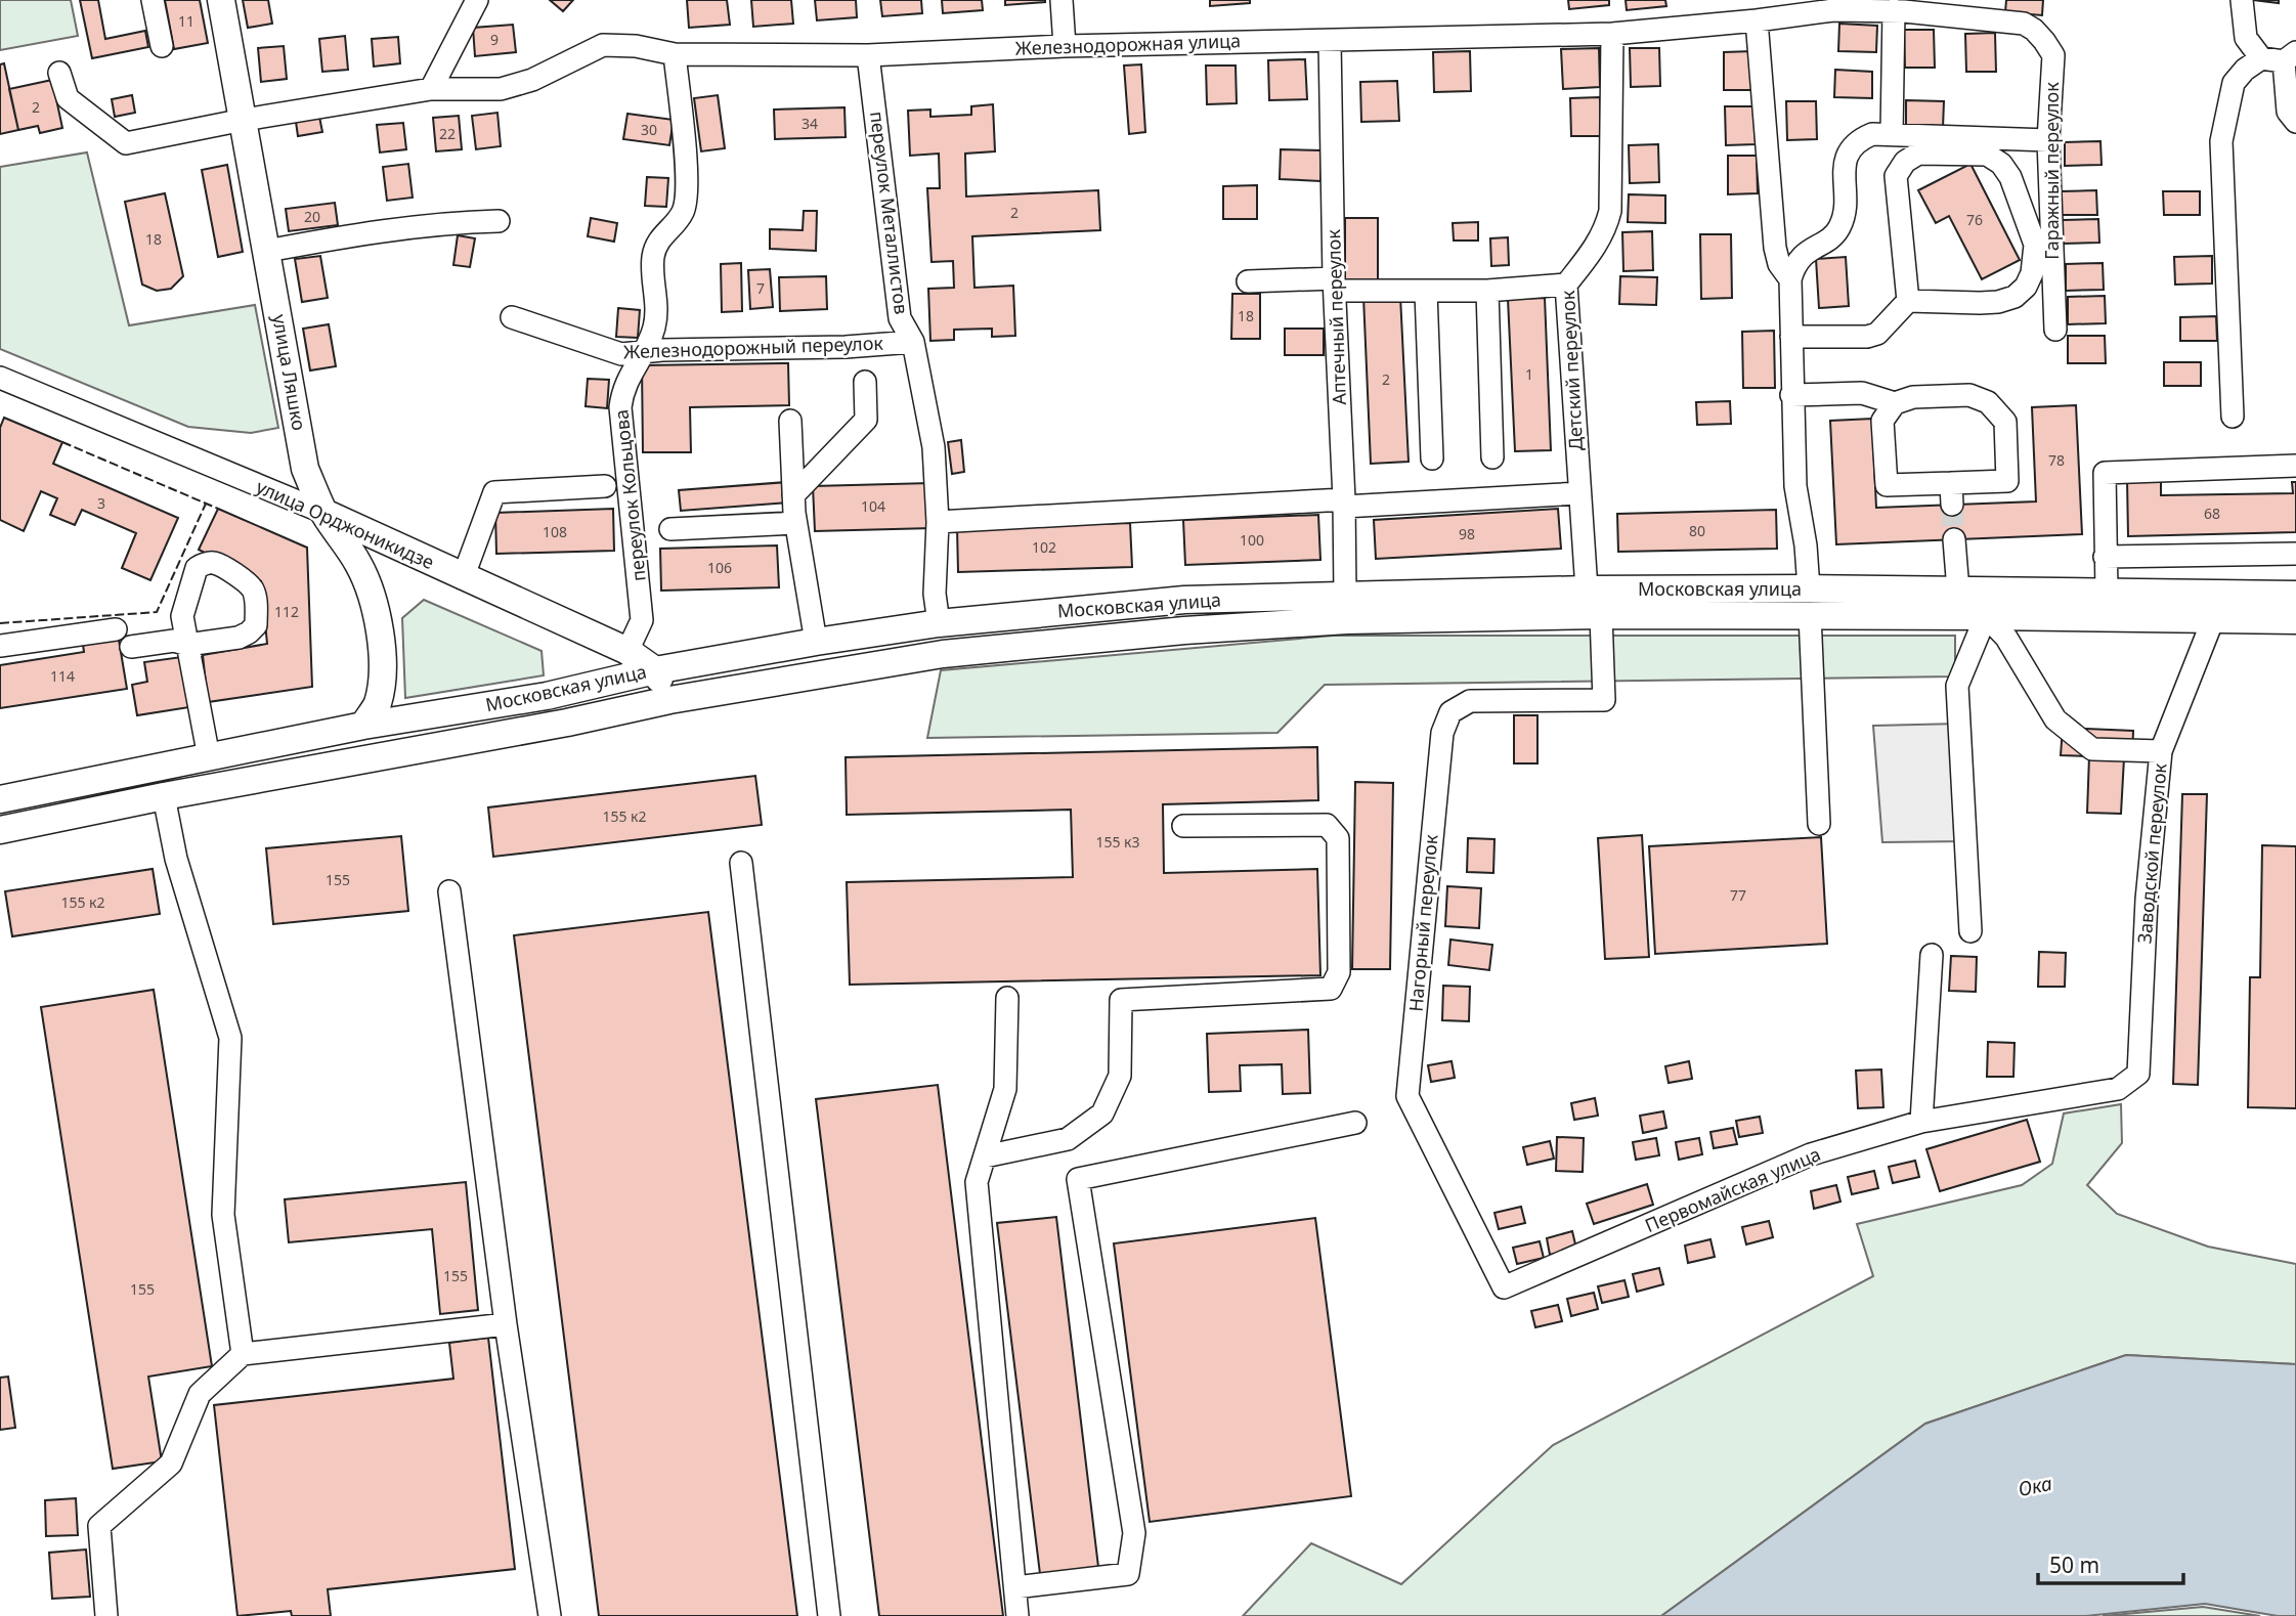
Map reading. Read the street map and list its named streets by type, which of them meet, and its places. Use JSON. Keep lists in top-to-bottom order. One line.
{"streets":{"main road":["улица Ляшко","улица Орджоникидзе","Московская улица"],"street":["Железнодорожная улица","Гаражный переулок","переулок Металлистов","Аптечный переулок","Железнодорожный переулок","Детский переулок","переулок Кольцова","Заводской переулок","Нагорный переулок","Первомайская улица"]},"crossings":[["Железнодорожная улица","Гаражный переулок"],["Железнодорожная улица","переулок Металлистов"],["Железнодорожная улица","Аптечный переулок"],["Железнодорожная улица","Детский переулок"],["Железнодорожная улица","улица Ляшко"],["Железнодорожная улица","переулок Кольцова"],["переулок Металлистов","Железнодорожный переулок"],["переулок Металлистов","Московская улица"],["Аптечный переулок","Московская улица"],["Железнодорожный переулок","переулок Кольцова"],["Детский переулок","Московская улица"],["улица Ляшко","улица Орджоникидзе"],["улица Ляшко","Московская улица"],["переулок Кольцова","улица Орджоникидзе"],["улица Орджоникидзе","Московская улица"],["Московская улица","Заводской переулок"],["Московская улица","Нагорный переулок"],["Заводской переулок","Первомайская улица"],["Нагорный переулок","Первомайская улица"]],"water":["Ока"],"house_numbers":["11","9","2","34","30","22","2","20","76","18","7","18","1","2","78","3","104","68","80","108","98","100","102","106","112","114","155 к2","155 к3","155","77","155 к2","155","155"],"scale_bar":"50 m"}
